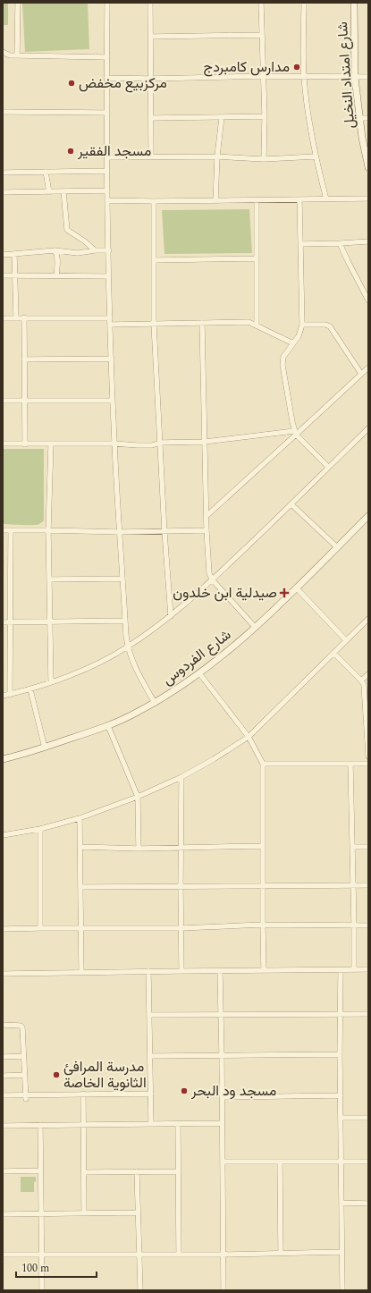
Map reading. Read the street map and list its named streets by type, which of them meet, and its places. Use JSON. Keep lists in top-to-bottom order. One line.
{"streets":{"street":["شارع امتداد النخيل","شارع الفردوس"]},"places":{"other":["مدارس كامبردج","مركزبيع مخفض","مسجد الفقير","مدرسة المرافئ الثانوية الخاصة","مسجد ود البحر"],"health":["صيدلية ابن خلدون"]},"scale_bar":"100 m"}
